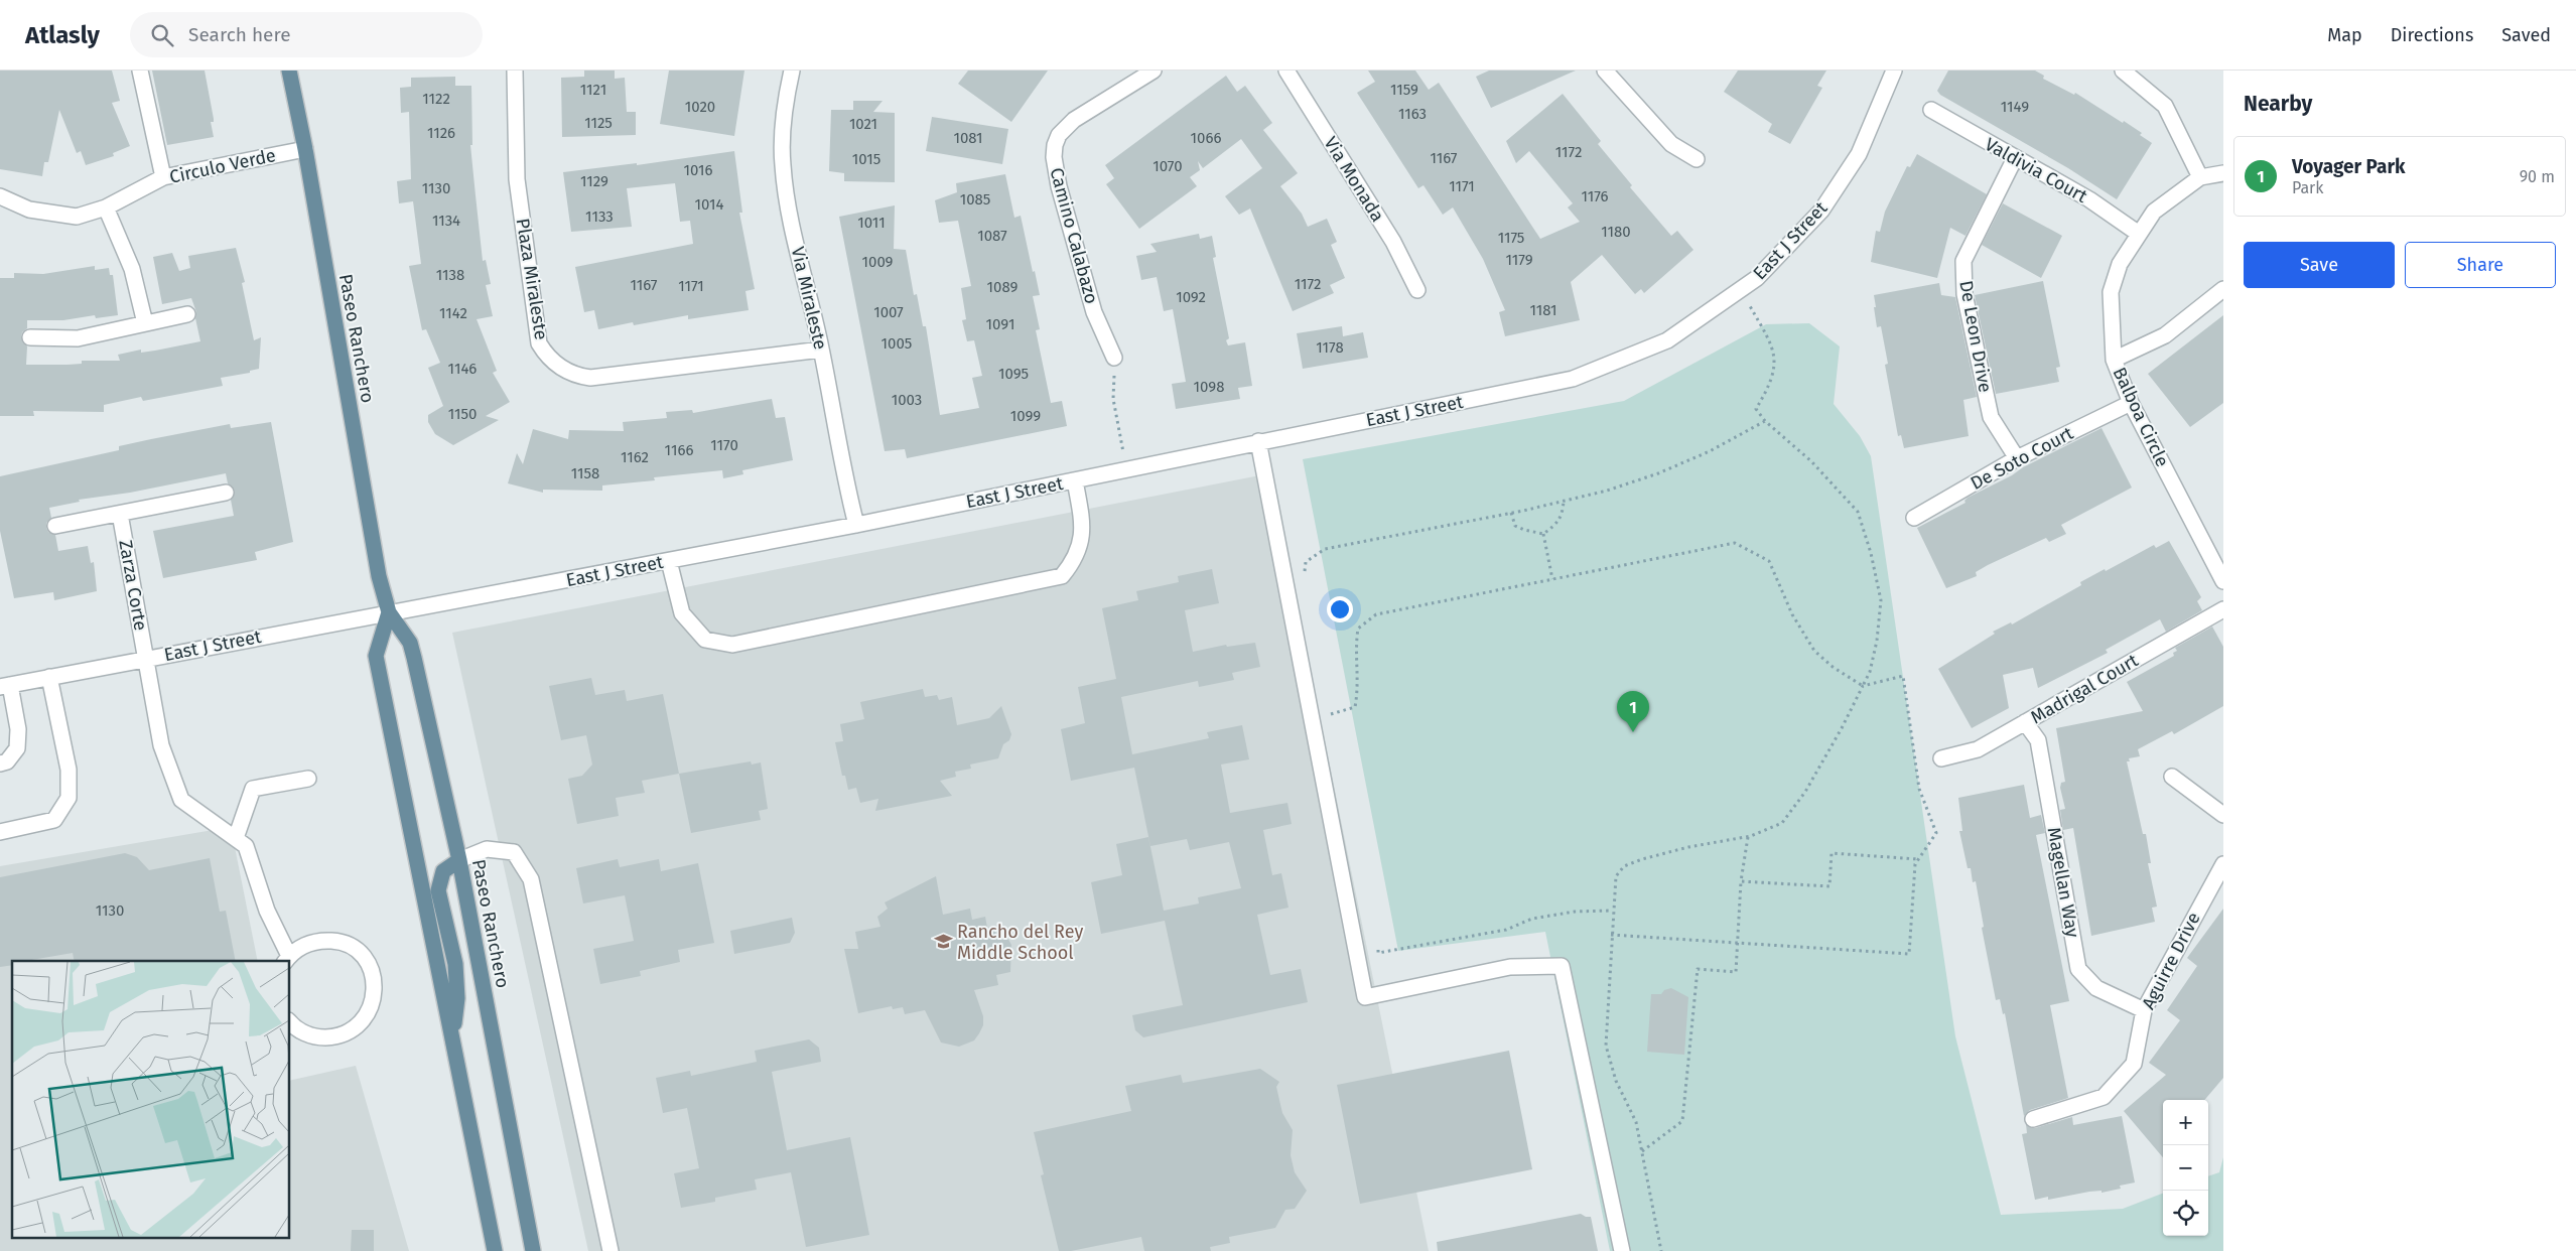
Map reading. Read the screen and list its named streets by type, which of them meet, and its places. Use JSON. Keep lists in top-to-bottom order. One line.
{"streets":{"main road":["Paseo Ranchero"],"street":["Circulo Verde","Valdivia Court","Via Monada","Camino Calabazo","East J Street","Plaza Miraleste","Via Miraleste","De Leon Drive","Balboa Circle","De Soto Court","Zarza Corte","Madrigal Court","Magellan Way","Aguirre Drive"]},"crossings":[["Circulo Verde","Paseo Ranchero"],["Valdivia Court","De Leon Drive"],["Valdivia Court","Balboa Circle"],["East J Street","Via Miraleste"],["East J Street","Paseo Ranchero"],["East J Street","Zarza Corte"],["Plaza Miraleste","Via Miraleste"],["De Leon Drive","De Soto Court"],["Balboa Circle","De Soto Court"],["Madrigal Court","Magellan Way"],["Magellan Way","Aguirre Drive"]],"places":{"school or university":["Rancho del Rey Middle School"]},"house_numbers":["1121","1159","1122","1020","1149","1163","1125","1021","1126","1081","1066","1172","1167","1015","1070","1016","1129","1171","1130","1176","1085","1014","1133","1134","1011","1180","1087","1175","1179","1009","1138","1172","1167","1171","1089","1092","1181","1007","1142","1091","1005","1178","1146","1095","1098","1003","1150","1099","1170","1166","1162","1158","1130"],"page":{"header":"Atlasly","search":"Search here","nav":["Map","Directions","Saved"],"heading":"Nearby","list":[{"mark":"1","name":"Voyager Park","note":"Park","value":"90 m"}],"buttons":["Save","Share"],"pins":"1","map_buttons":["+","−"]}}
